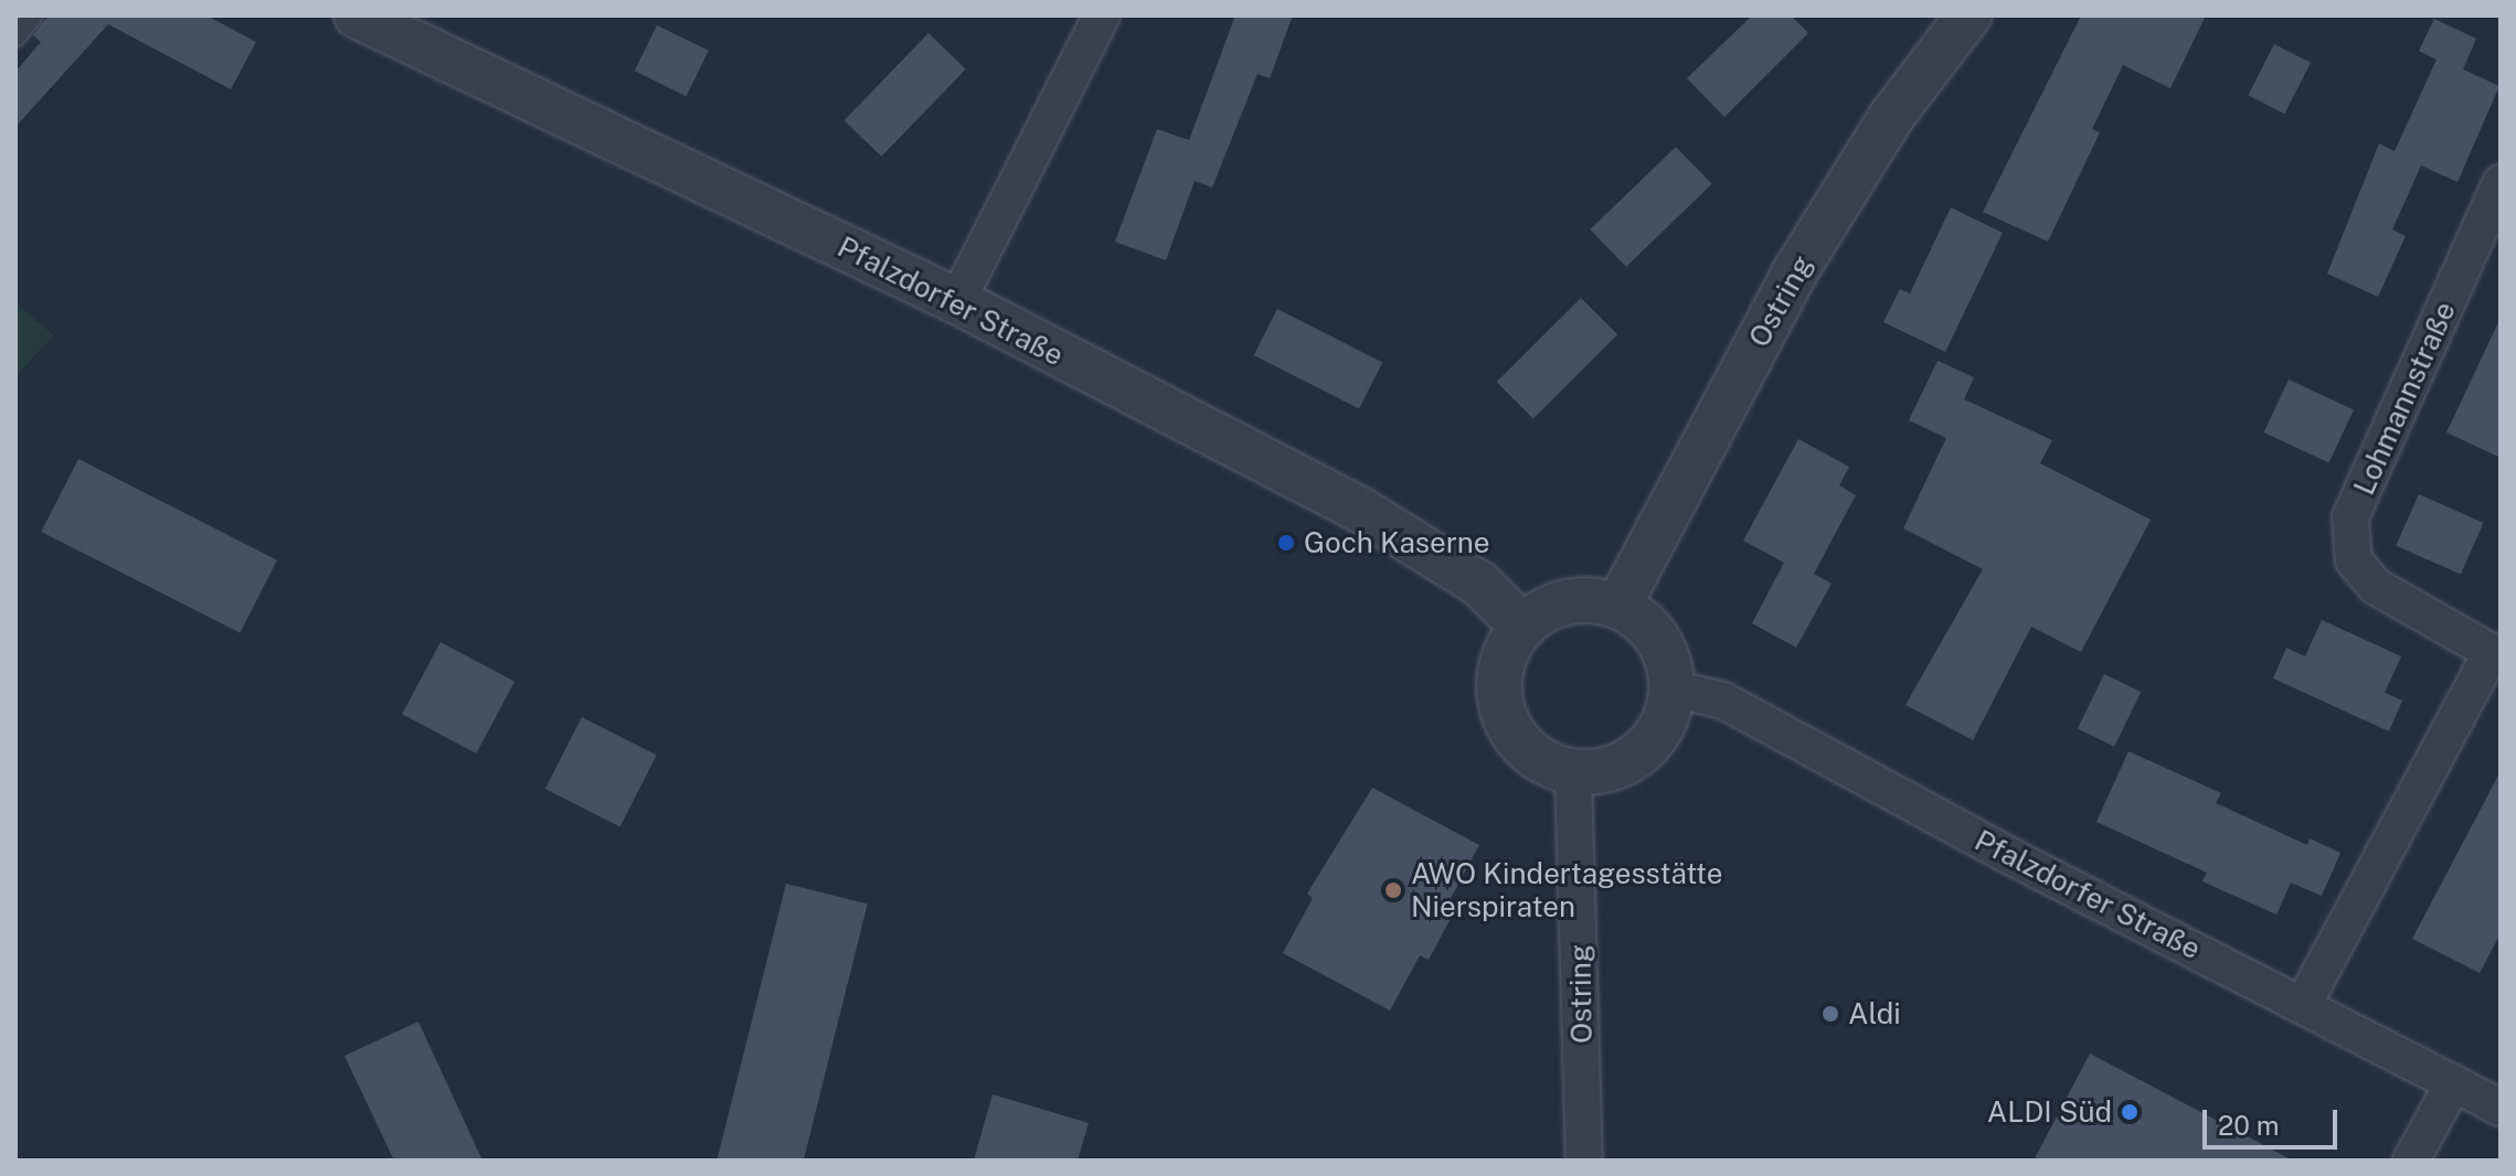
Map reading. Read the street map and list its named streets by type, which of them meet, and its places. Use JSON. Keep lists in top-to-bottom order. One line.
{"streets":{"street":["Pfalzdorfer Straße","Ostring","Lohmannstraße"]},"crossings":[["Pfalzdorfer Straße","Ostring"],["Pfalzdorfer Straße","Lohmannstraße"]],"places":["Goch Kaserne","AWO Kindertagesstätte Nierspiraten","Aldi","ALDI Süd"],"scale_bar":"20 m"}
